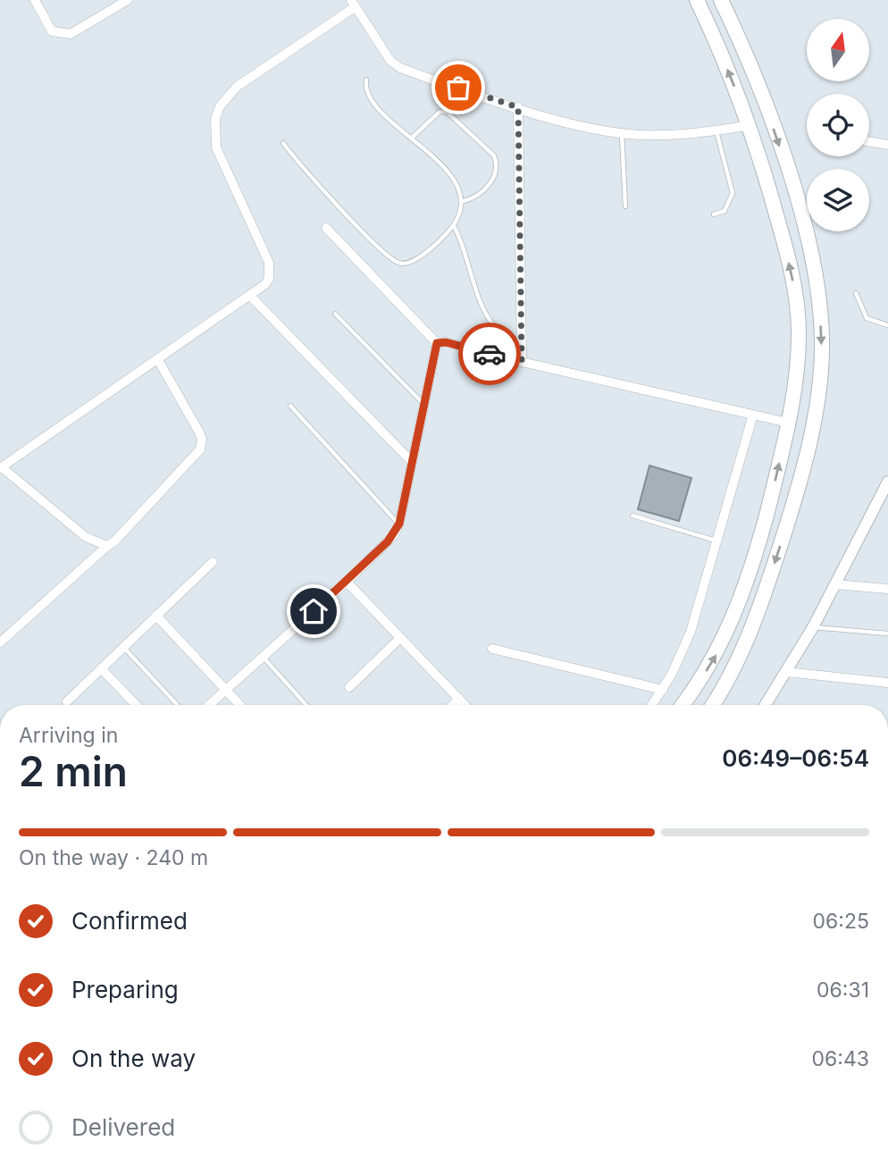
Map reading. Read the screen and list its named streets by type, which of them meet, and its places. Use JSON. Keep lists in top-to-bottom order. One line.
{"north":"top","page":{"heading":["2 min","Arriving in","06:49–06:54"],"bar":"On the way · 240 m","list":[["Confirmed","06:25"],["Preparing","06:31"],["On the way","06:43"],"Delivered"]}}
